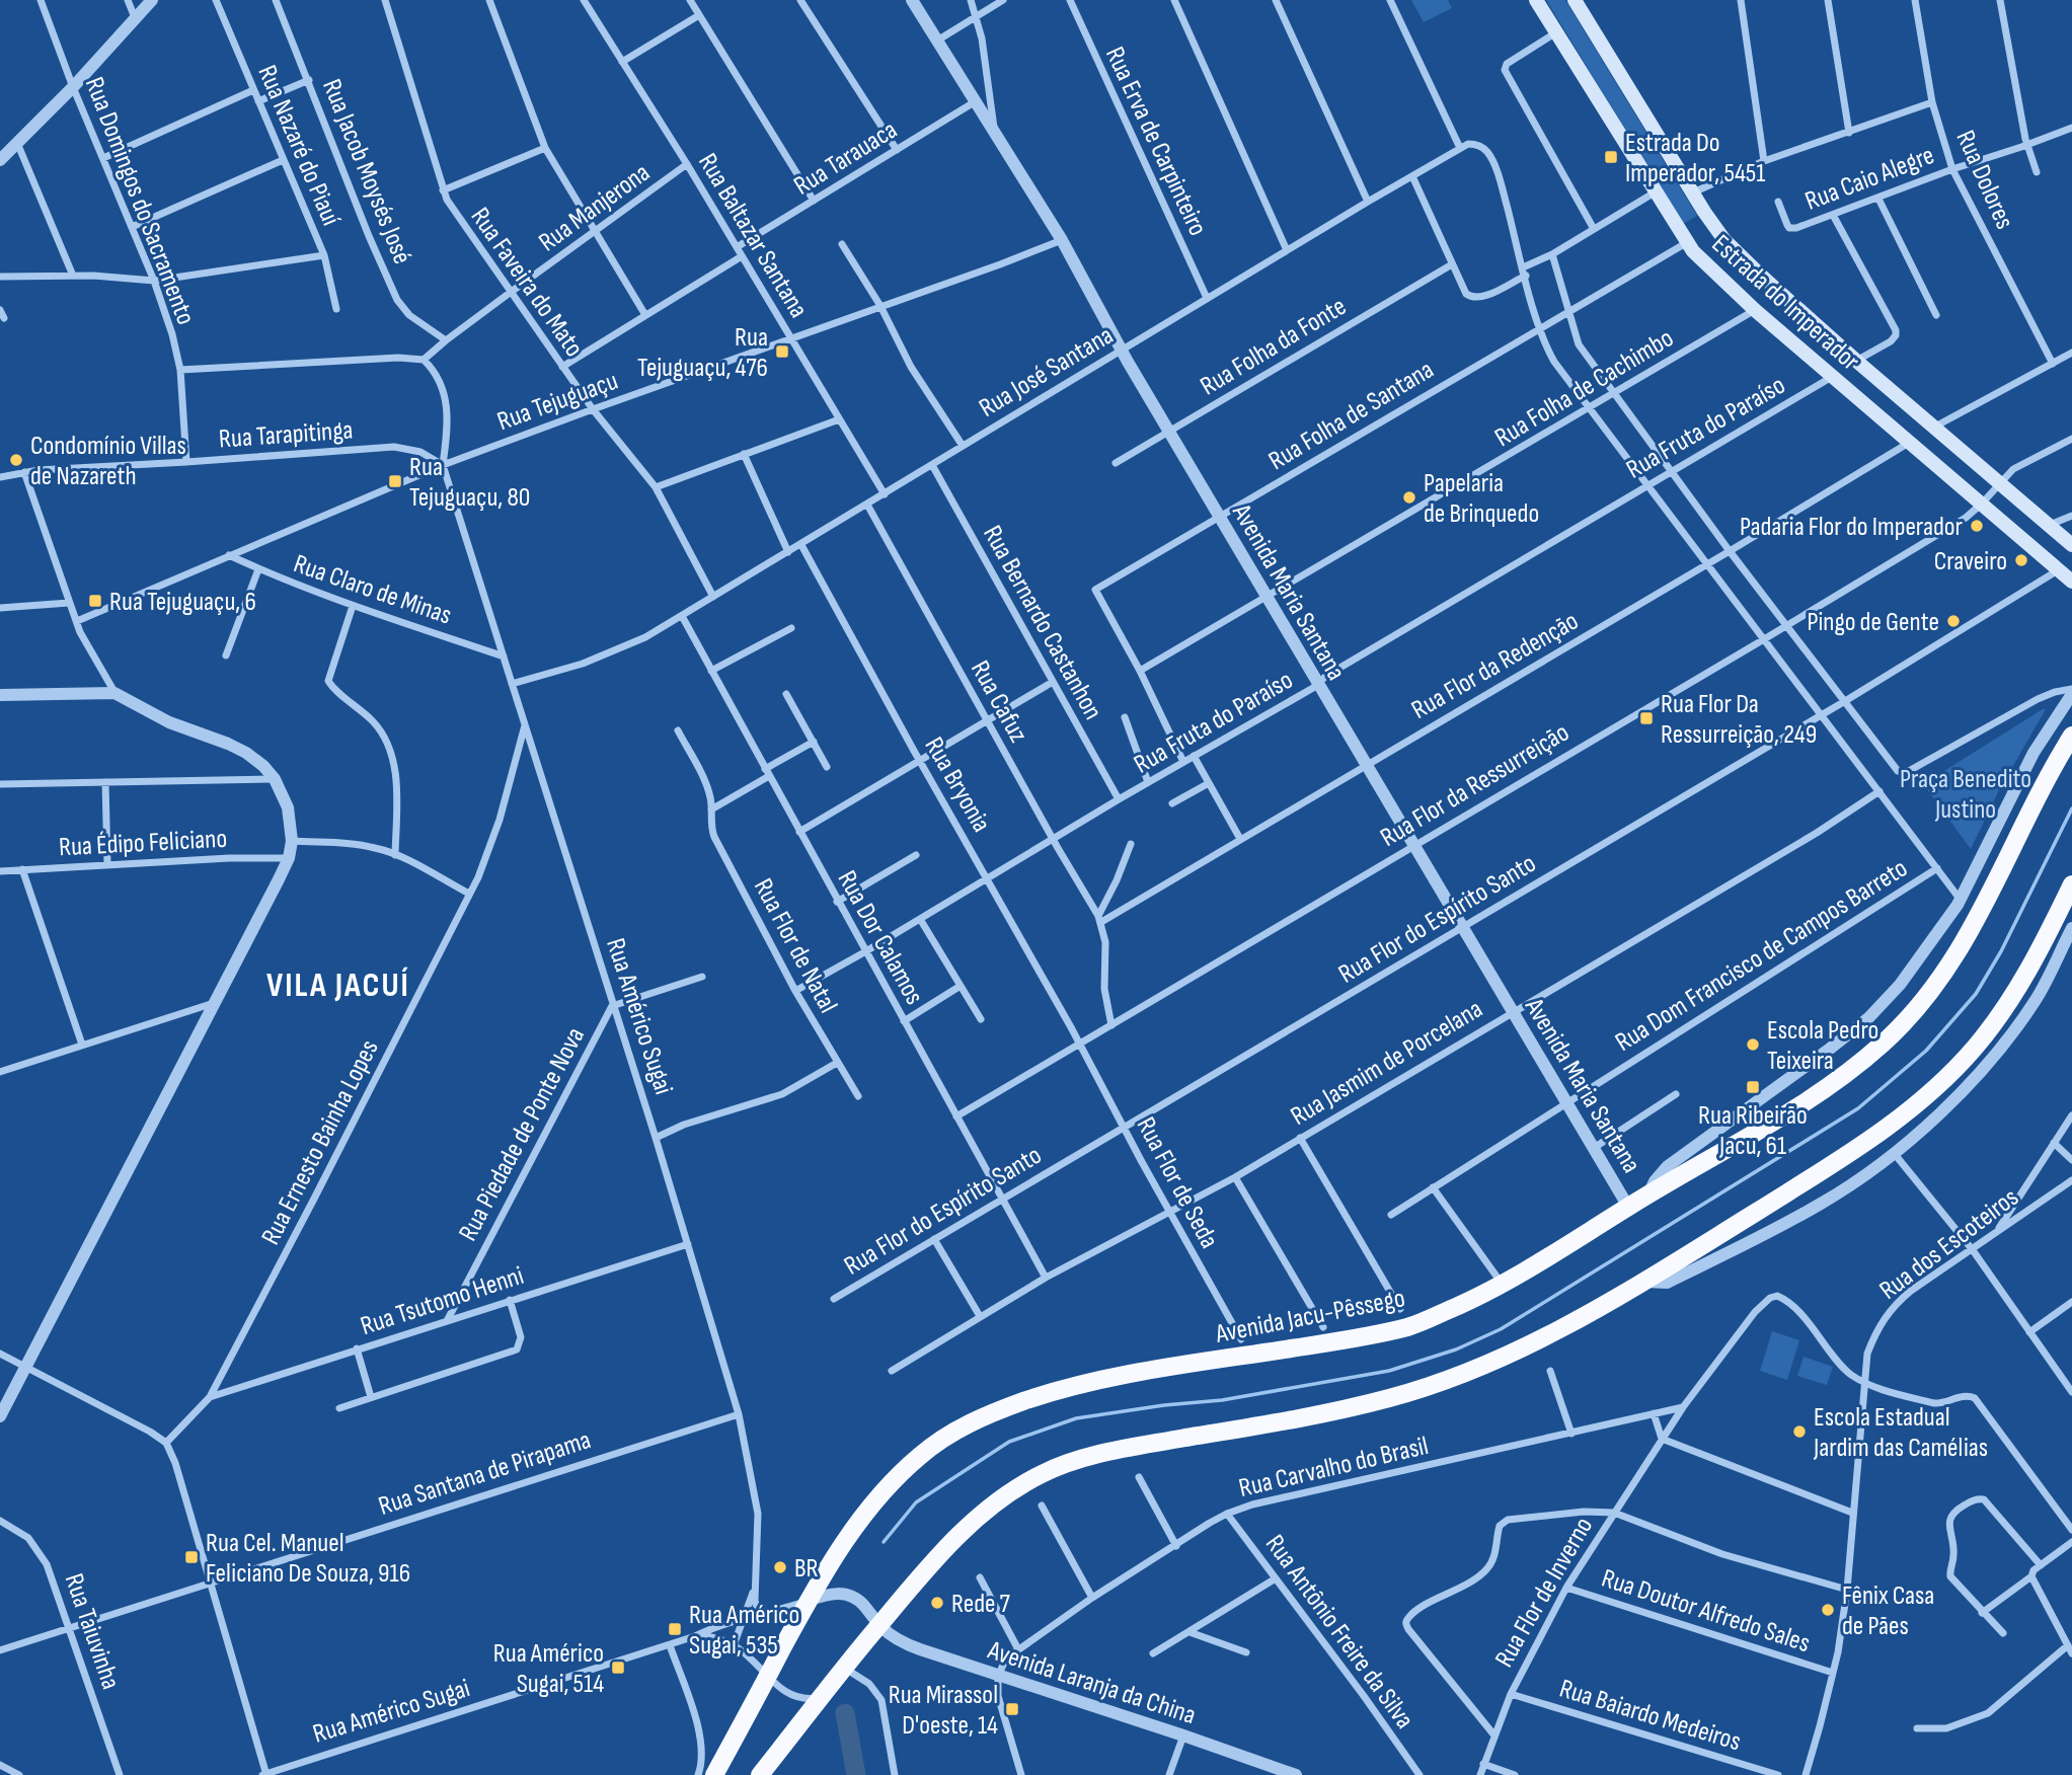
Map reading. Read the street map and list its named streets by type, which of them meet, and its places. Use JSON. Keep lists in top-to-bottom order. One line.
{"streets":{"highway":["Avenida Jacu-Pêssego"],"main road":["Estrada do Imperador"],"street":["Rua Erva de Carpinteiro","Rua Nazaré do Piauí","Rua Tarauaca","Rua Jacob Moysés José","Rua Caio Alegre","Rua Dolores","Rua Domingos do Sacramento","Rua Manjerona","Rua Baltazar Santana","Rua Faveira do Mato","Rua Folha da Fonte","Rua José Santana","Rua Folha de Cachimbo","Rua Tejuguaçu","Rua Folha de Santana","Rua Fruta do Paraíso","Rua Tarapitinga","Rua Claro de Minas","Avenida Maria Santana","Rua Bernardo Castanhon","Rua Flor da Redenção","Rua Cafuz","Rua Bryonia","Rua Flor da Ressurreição","Rua Édipo Feliciano","Rua Flor do Espírito Santo","Rua Dor Calamos","Rua Flor de Natal","Rua Dom Francisco de Campos Barreto","Rua Américo Sugai","Rua Jasmim de Porcelana","Rua Piedade de Ponte Nova","Rua Ernesto Bainha Lopes","Rua Flor de Seda","Rua dos Escoteiros","Rua Tsutomo Henni","Rua Carvalho do Brasil","Rua Santana de Pirapama","Rua Flor de Inverno","Rua Doutor Alfredo Sales","Rua Taiuvinha","Rua Antônio Freire da Silva","Avenida Laranja da China","Rua Baiardo Medeiros"]},"crossings":[["Rua Erva de Carpinteiro","Rua José Santana"],["Rua Tarauaca","Rua Baltazar Santana"],["Rua Tarauaca","Avenida Maria Santana"],["Rua Jacob Moysés José","Rua Manjerona"],["Rua Caio Alegre","Rua Dolores"],["Rua Domingos do Sacramento","Rua Tarapitinga"],["Rua Manjerona","Rua Baltazar Santana"],["Rua Manjerona","Rua Faveira do Mato"],["Rua Baltazar Santana","Rua José Santana"],["Rua Baltazar Santana","Rua Tejuguaçu"],["Rua Faveira do Mato","Rua José Santana"],["Rua Faveira do Mato","Rua Tejuguaçu"],["Estrada do Imperador","Rua Folha de Cachimbo"],["Estrada do Imperador","Rua Folha de Santana"],["Estrada do Imperador","Rua Fruta do Paraíso"],["Estrada do Imperador","Rua Flor da Redenção"],["Estrada do Imperador","Rua Flor da Ressurreição"],["Estrada do Imperador","Rua Flor do Espírito Santo"],["Rua Folha da Fonte","Avenida Maria Santana"],["Rua José Santana","Avenida Maria Santana"],["Rua José Santana","Rua Bernardo Castanhon"],["Rua José Santana","Rua Cafuz"],["Rua José Santana","Rua Bryonia"],["Rua José Santana","Rua Dor Calamos"],["Rua José Santana","Rua Américo Sugai"],["Rua Folha de Cachimbo","Rua Folha de Santana"],["Rua Folha de Cachimbo","Avenida Maria Santana"],["Rua Tejuguaçu","Rua Tarapitinga"],["Rua Tejuguaçu","Rua Claro de Minas"],["Rua Tejuguaçu","Avenida Maria Santana"],["Rua Tejuguaçu","Rua Américo Sugai"],["Rua Folha de Santana","Rua Fruta do Paraíso"],["Rua Folha de Santana","Avenida Maria Santana"],["Rua Fruta do Paraíso","Avenida Maria Santana"],["Rua Fruta do Paraíso","Rua Bernardo Castanhon"],["Rua Fruta do Paraíso","Rua Cafuz"],["Rua Fruta do Paraíso","Rua Bryonia"],["Rua Fruta do Paraíso","Rua Dor Calamos"],["Rua Fruta do Paraíso","Rua Flor de Natal"],["Rua Tarapitinga","Rua Américo Sugai"],["Rua Claro de Minas","Rua Américo Sugai"],["Avenida Maria Santana","Rua Flor da Redenção"],["Avenida Maria Santana","Rua Flor da Ressurreição"],["Avenida Maria Santana","Rua Flor do Espírito Santo"],["Avenida Maria Santana","Rua Dom Francisco de Campos Barreto"],["Avenida Maria Santana","Rua Jasmim de Porcelana"],["Avenida Maria Santana","Avenida Jacu-Pêssego"],["Rua Flor da Redenção","Rua Cafuz"],["Rua Bryonia","Rua Flor da Ressurreição"],["Rua Bryonia","Rua Flor de Seda"],["Rua Flor da Ressurreição","Rua Dor Calamos"],["Rua Flor da Ressurreição","Rua Flor de Seda"],["Rua Flor do Espírito Santo","Rua Dor Calamos"],["Rua Flor do Espírito Santo","Rua Flor de Seda"],["Rua Dor Calamos","Rua Jasmim de Porcelana"],["Rua Américo Sugai","Rua Piedade de Ponte Nova"],["Rua Américo Sugai","Rua Ernesto Bainha Lopes"],["Rua Américo Sugai","Rua Tsutomo Henni"],["Rua Américo Sugai","Avenida Jacu-Pêssego"],["Rua Américo Sugai","Rua Santana de Pirapama"],["Rua Américo Sugai","Avenida Laranja da China"],["Rua Jasmim de Porcelana","Rua Flor de Seda"],["Rua Piedade de Ponte Nova","Rua Tsutomo Henni"],["Rua Ernesto Bainha Lopes","Rua Tsutomo Henni"],["Rua dos Escoteiros","Rua Flor de Inverno"],["Rua dos Escoteiros","Rua Doutor Alfredo Sales"],["Rua Carvalho do Brasil","Rua Flor de Inverno"],["Rua Carvalho do Brasil","Rua Antônio Freire da Silva"],["Rua Carvalho do Brasil","Avenida Laranja da China"],["Rua Santana de Pirapama","Rua Taiuvinha"],["Rua Flor de Inverno","Rua Doutor Alfredo Sales"],["Rua Flor de Inverno","Rua Baiardo Medeiros"]],"districts":["VILA JACUÍ"],"parks":["Praça Benedito Justino"],"places":{"transit":["Estrada Do Imperador, 5451","Rua Tejuguaçu, 476","Rua Tejuguaçu, 80","Rua Tejuguaçu, 6","Rua Flor Da Ressurreição, 249","Rua Ribeirão Jacu, 61","Rua Cel. Manuel Feliciano De Souza, 916","Rua Américo Sugai, 535","Rua Américo Sugai, 514","Rua Mirassol D'oeste, 14"],"other":["Condomínio Villas de Nazareth","Papelaria de Brinquedo","Padaria Flor do Imperador","Craveiro","Pingo de Gente","Escola Pedro Teixeira","Escola Estadual Jardim das Camélias","BR","Rede 7","Fênix Casa de Pães"]}}
